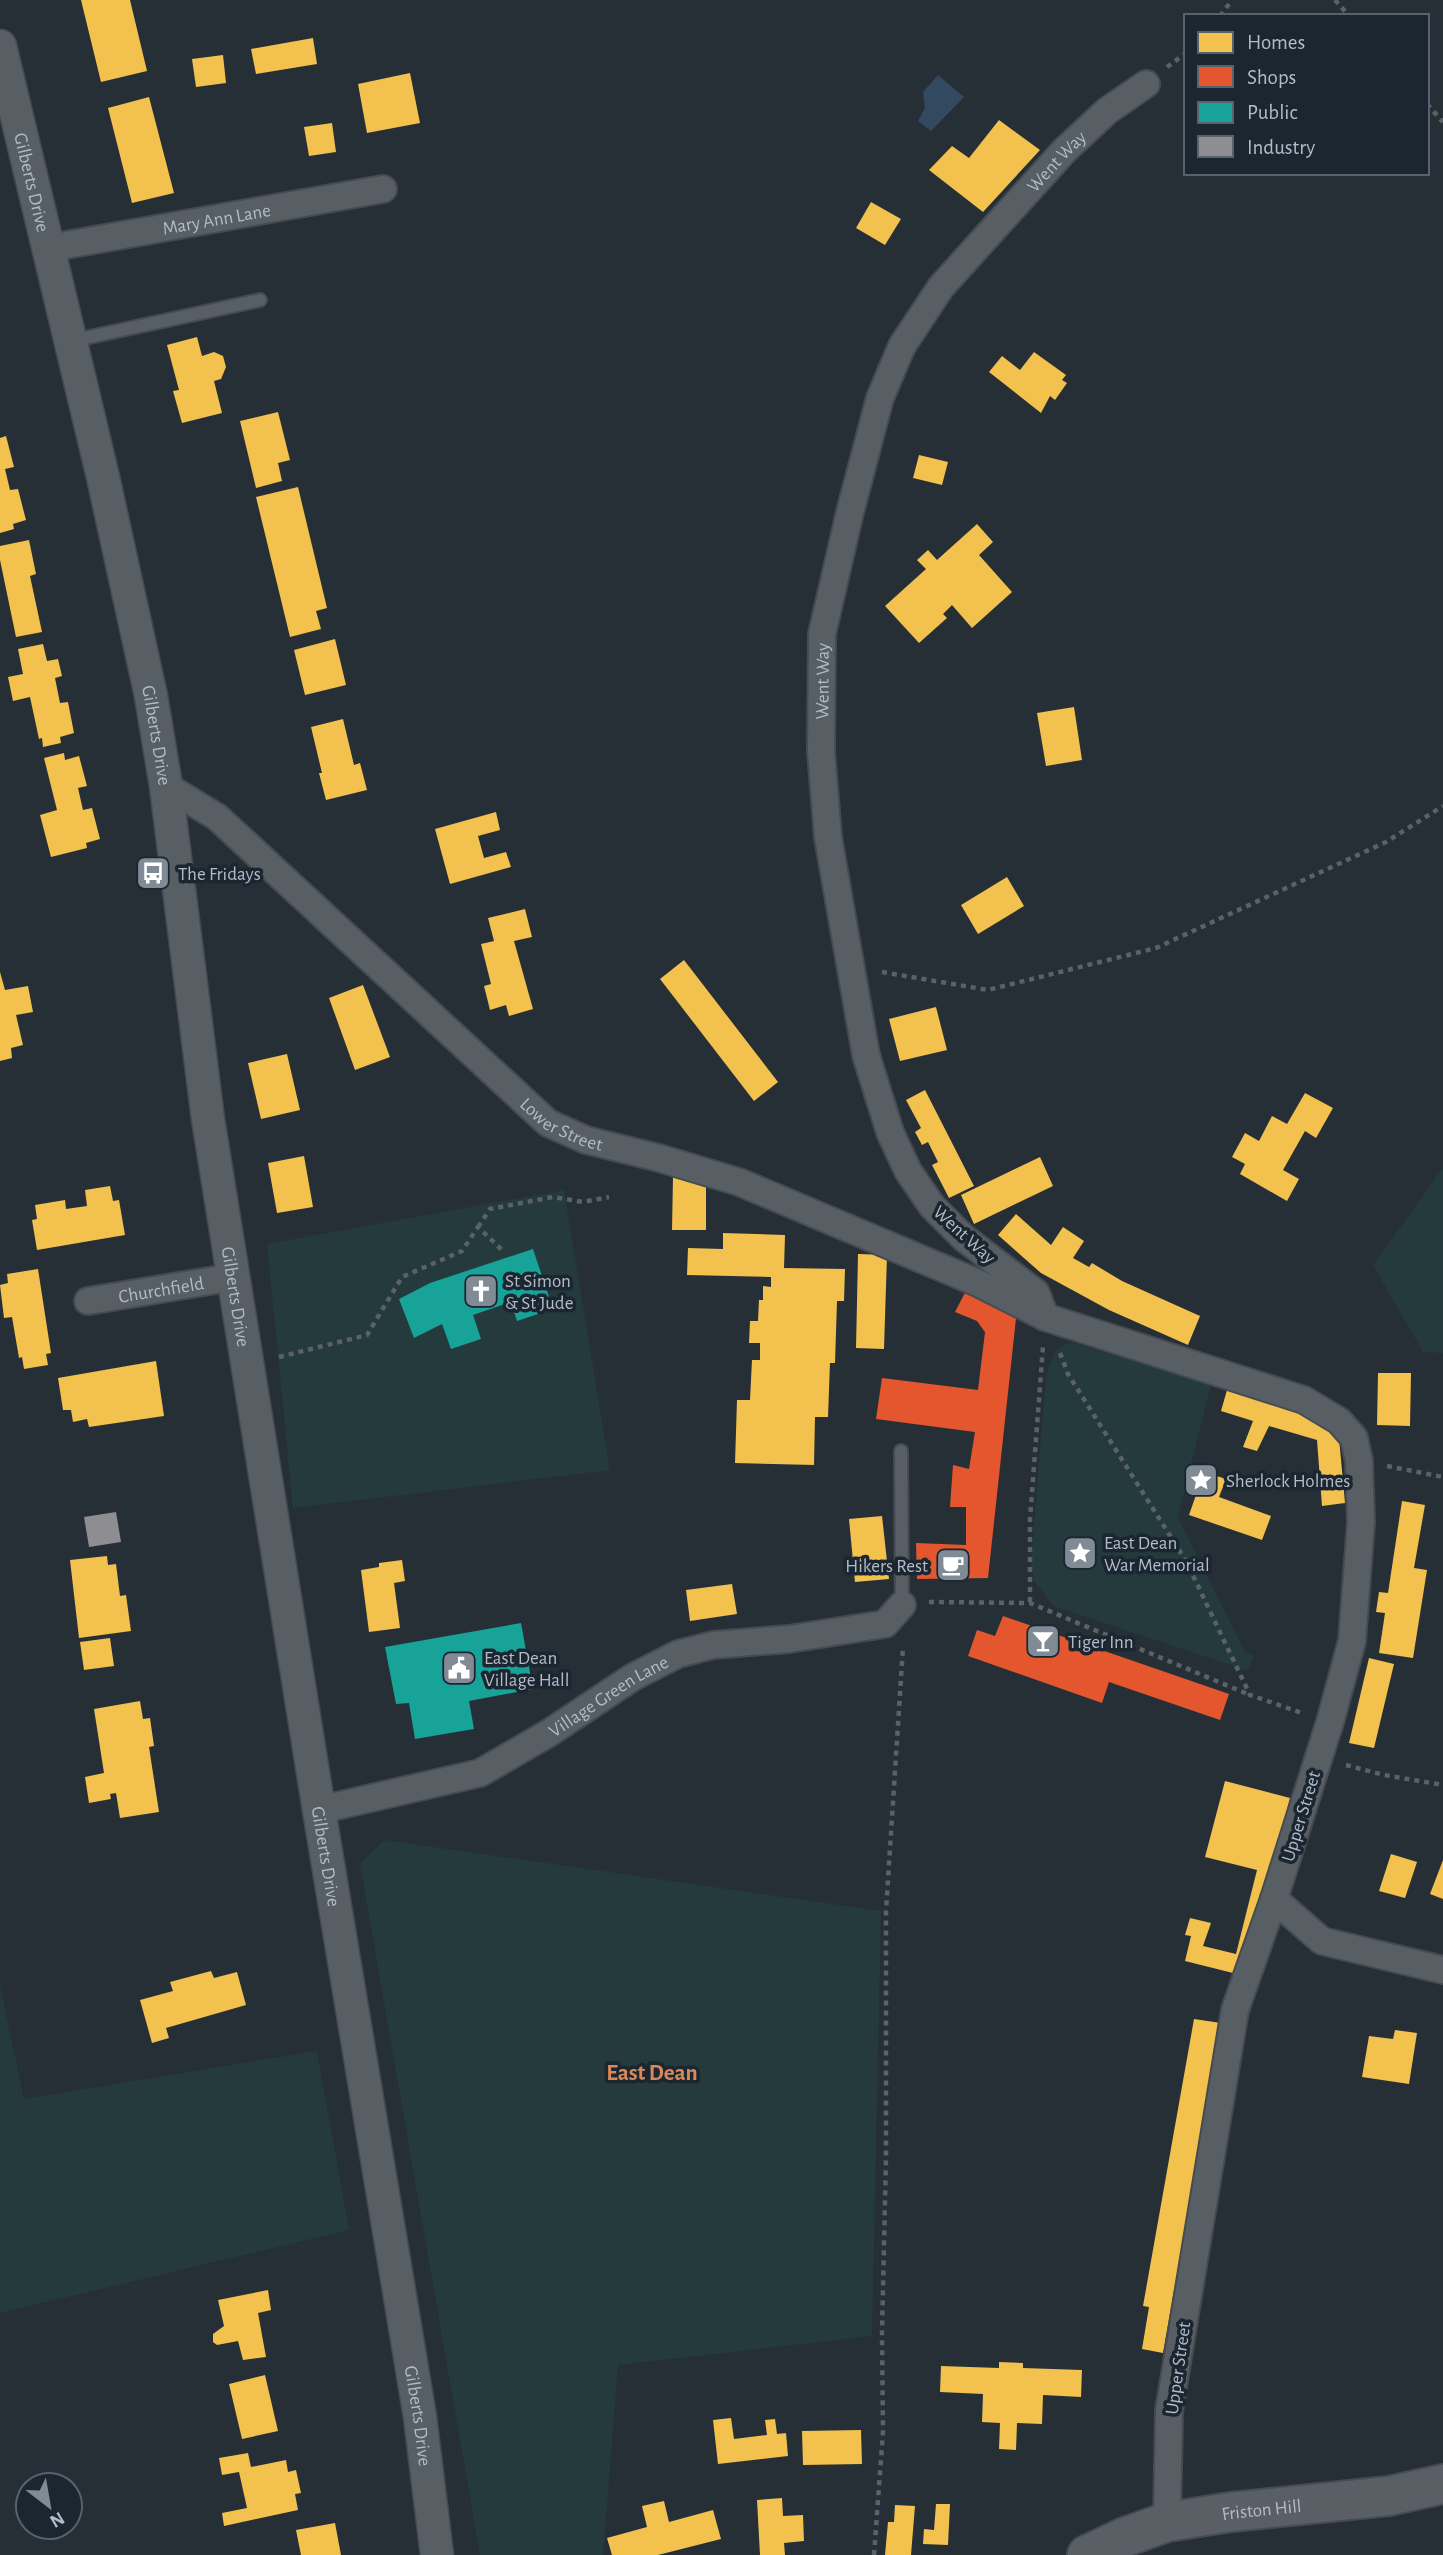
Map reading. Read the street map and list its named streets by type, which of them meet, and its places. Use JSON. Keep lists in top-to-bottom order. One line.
{"streets":{"main road":["Friston Hill"],"street":["Went Way","Gilberts Drive","Mary Ann Lane","Lower Street","Churchfield","Village Green Lane","Upper Street"]},"crossings":[["Went Way","Lower Street"],["Went Way","Upper Street"],["Gilberts Drive","Mary Ann Lane"],["Gilberts Drive","Lower Street"],["Gilberts Drive","Churchfield"],["Gilberts Drive","Village Green Lane"],["Lower Street","Upper Street"],["Upper Street","Friston Hill"]],"districts":["East Dean"],"places":{"bus stop":["The Fridays"],"church":["St Simon & St Jude"],"place":["Sherlock Holmes","East Dean War Memorial"],"cafe":["Hikers Rest"],"bar":["Tiger Inn"],"public building":["East Dean Village Hall"]},"legend":["Homes","Shops","Public","Industry"],"north":"bottom right"}
